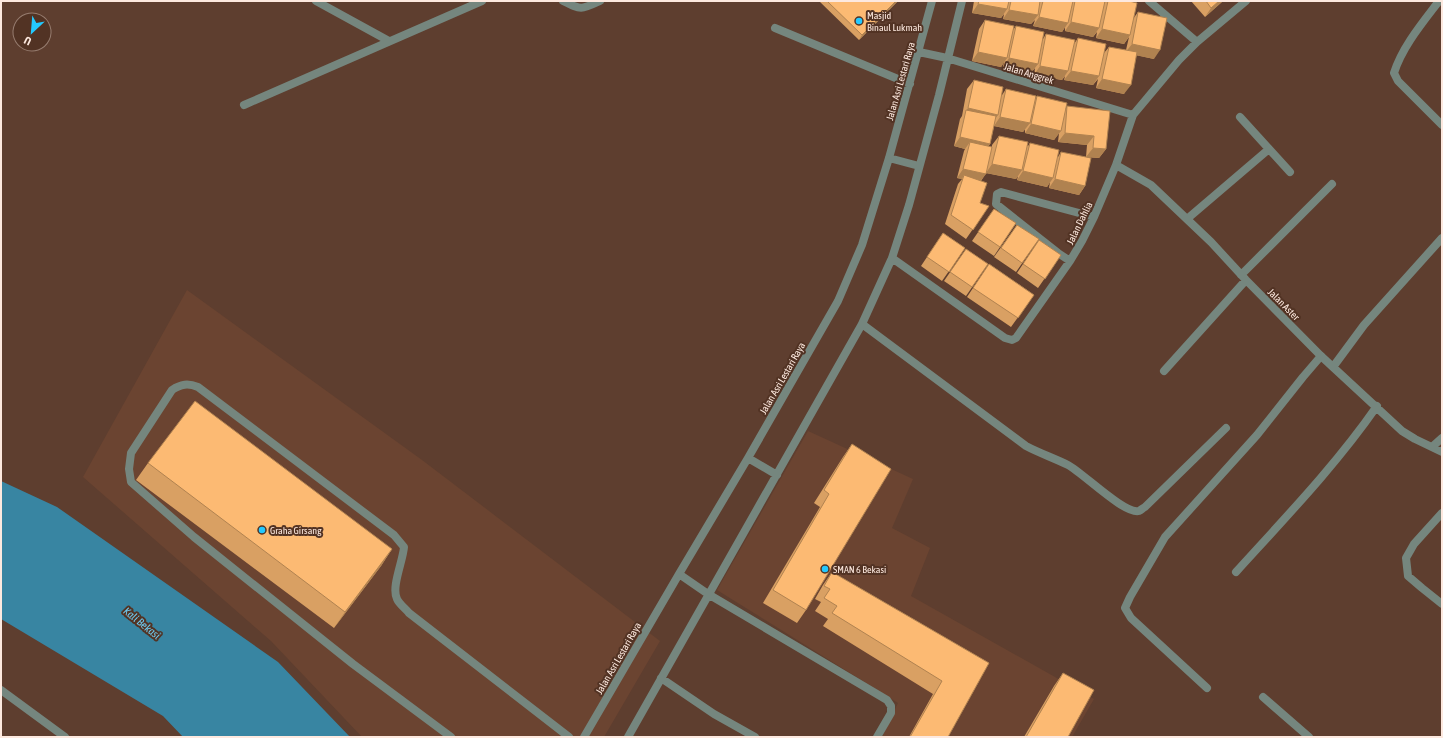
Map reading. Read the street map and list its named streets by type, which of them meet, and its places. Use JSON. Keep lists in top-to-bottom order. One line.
{"streets":{"street":["Jalan Anggrek","Jalan Asri Lestari Raya","Jalan Dahlia","Jalan Aster"]},"crossings":[["Jalan Anggrek","Jalan Asri Lestari Raya"],["Jalan Anggrek","Jalan Dahlia"],["Jalan Dahlia","Jalan Aster"]],"water":["Kali Bekasi"],"places":["Masjid Binaul Lukmah","Graha Girsang","SMAN 6 Bekasi"],"north":"bottom left"}
